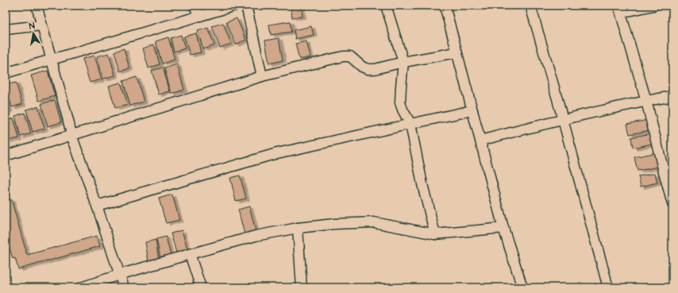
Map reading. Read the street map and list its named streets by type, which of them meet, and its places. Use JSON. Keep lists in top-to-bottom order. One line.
{"north":"top"}
